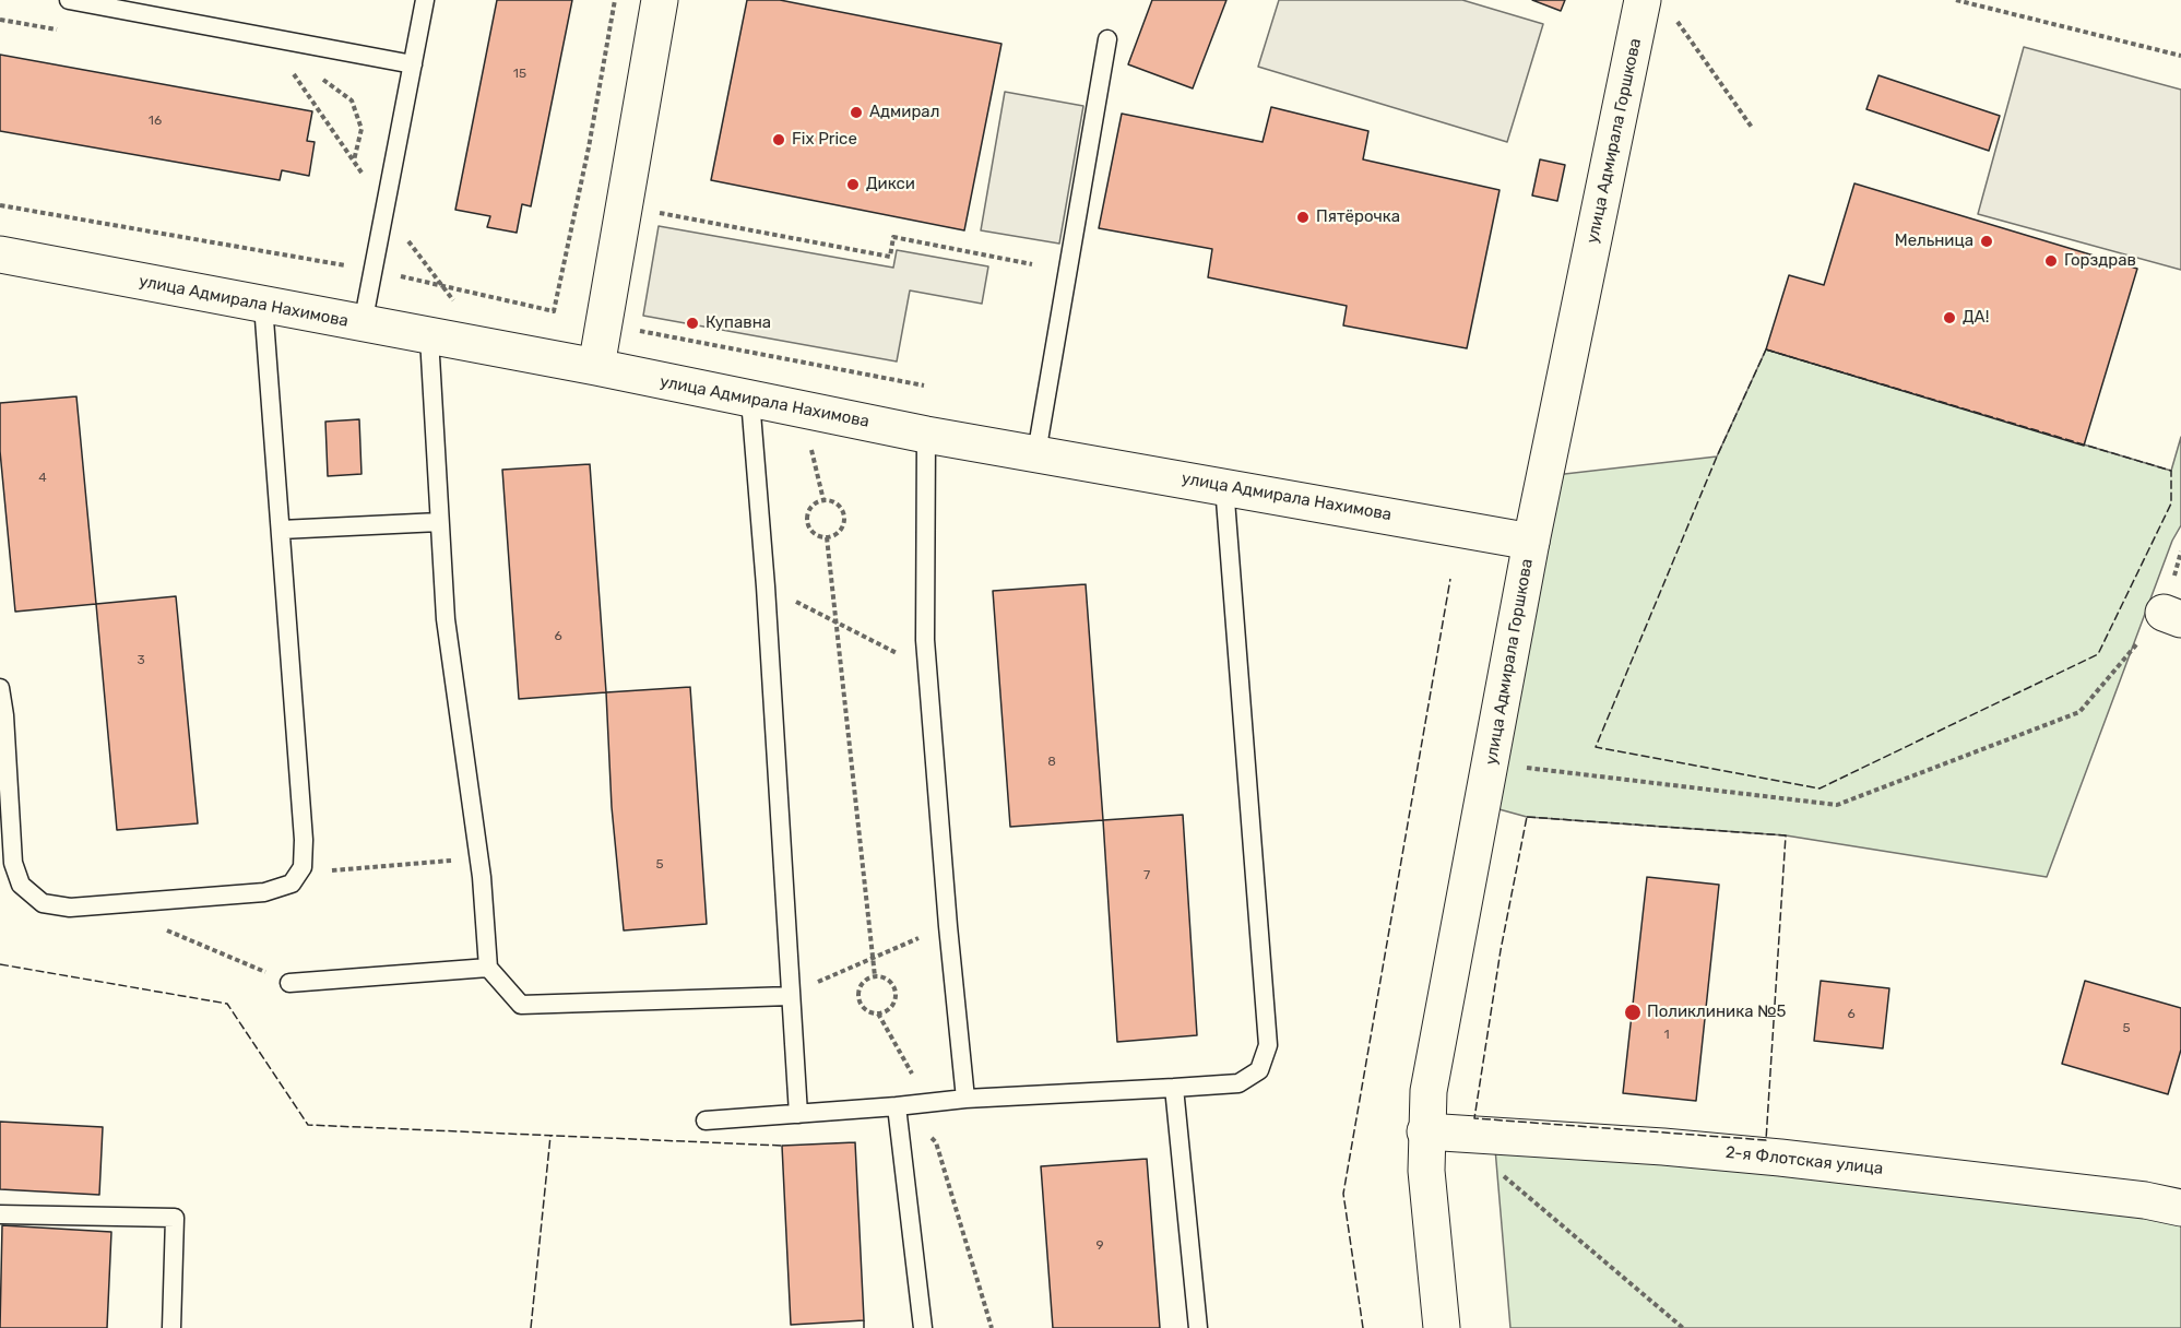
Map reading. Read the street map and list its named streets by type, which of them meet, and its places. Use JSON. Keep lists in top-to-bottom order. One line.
{"streets":{"street":["улица Адмирала Горшкова","улица Адмирала Нахимова","2-я Флотская улица"]},"crossings":[["улица Адмирала Горшкова","улица Адмирала Нахимова"],["улица Адмирала Горшкова","2-я Флотская улица"]],"places":["Адмирал","Fix Price","Дикси","Пятёрочка","Мельница","Горздрав","ДА!","Купавна","Поликлиника №5"],"house_numbers":["15","16","4","6","3","8","5","7","6","5","1","9"]}
